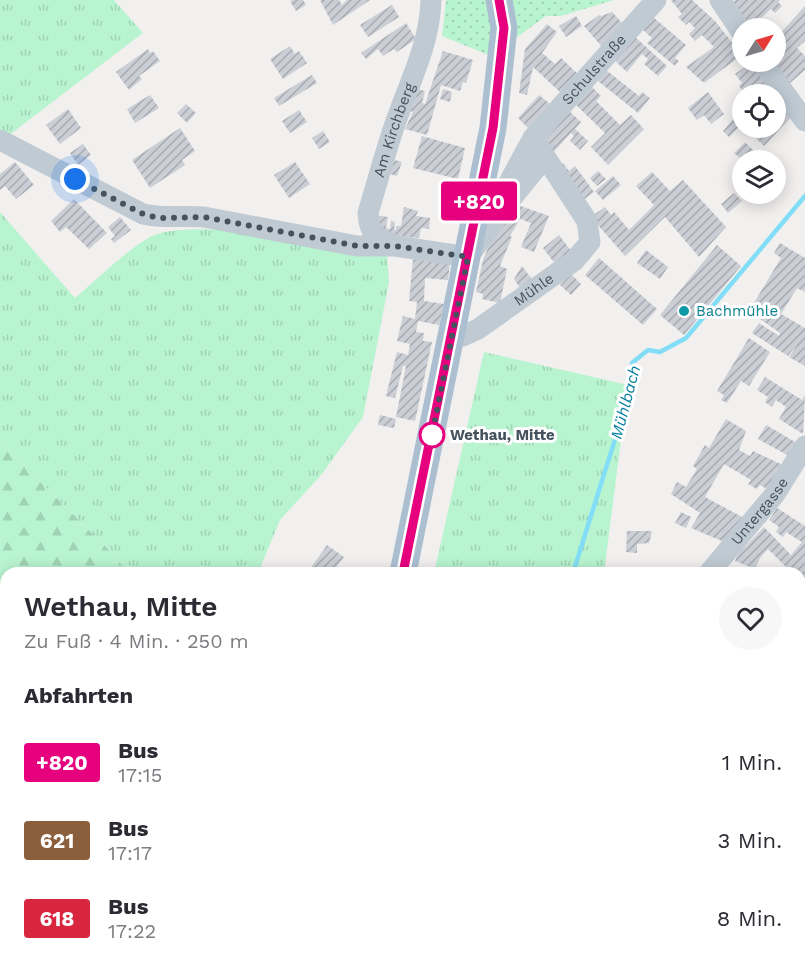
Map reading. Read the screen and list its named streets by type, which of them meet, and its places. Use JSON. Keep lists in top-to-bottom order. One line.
{"streets":{"street":["Schulstraße","Am Kirchberg","Mühle","Untergasse"]},"crossings":[["Schulstraße","Am Kirchberg"]],"water":["Mühlbach"],"places":["Bachmühle","Wethau, Mitte"],"lines":["bus line +820"],"north":"top right","page":{"on_map":"+820","heading":[["Wethau, Mitte","Zu Fuß · 4 Min. · 250 m"],"Abfahrten"],"list":[{"mark":"+820","name":"Bus","note":"17:15","value":"1 Min."},{"mark":"621","name":"Bus","note":"17:17","value":"3 Min."},{"mark":"618","name":"Bus","note":"17:22","value":"8 Min."}]}}
